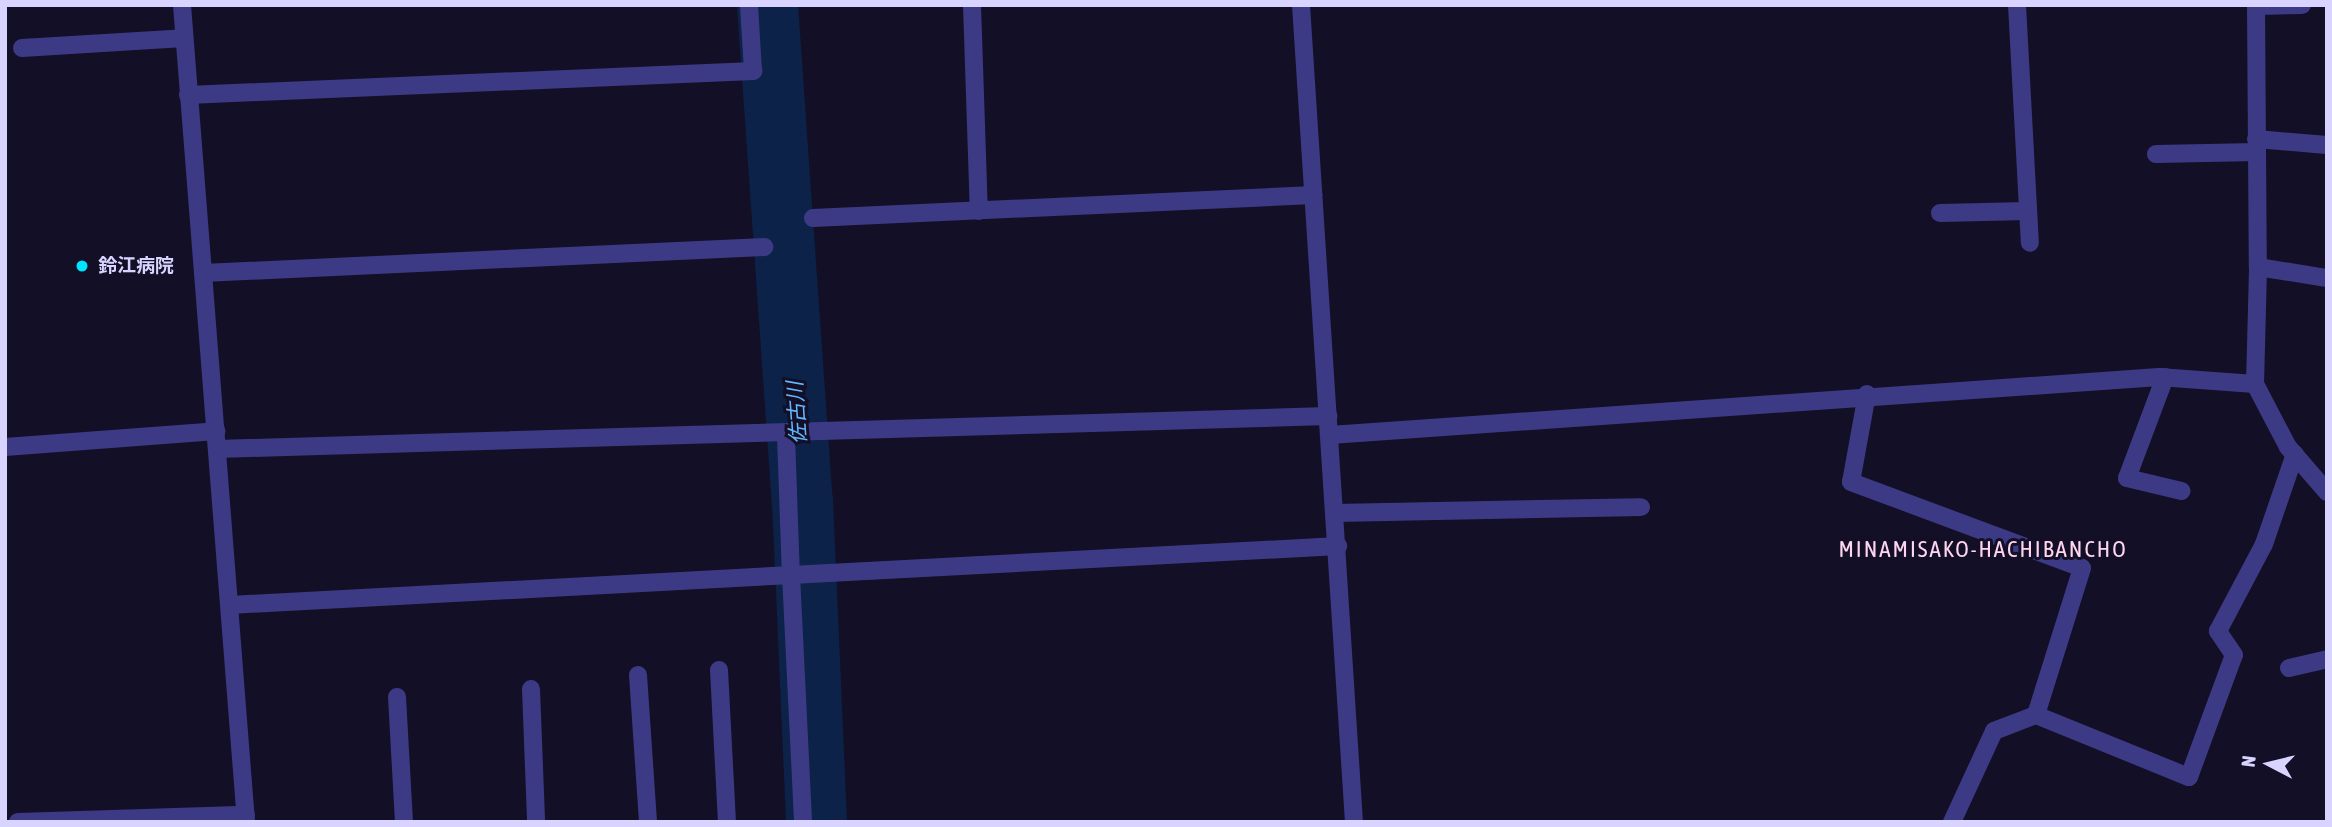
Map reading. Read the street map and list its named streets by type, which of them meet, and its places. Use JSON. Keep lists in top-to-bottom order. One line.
{"districts":["MINAMISAKO-HACHIBANCHO"],"water":["佐古川"],"places":["鈴江病院"],"north":"left"}
